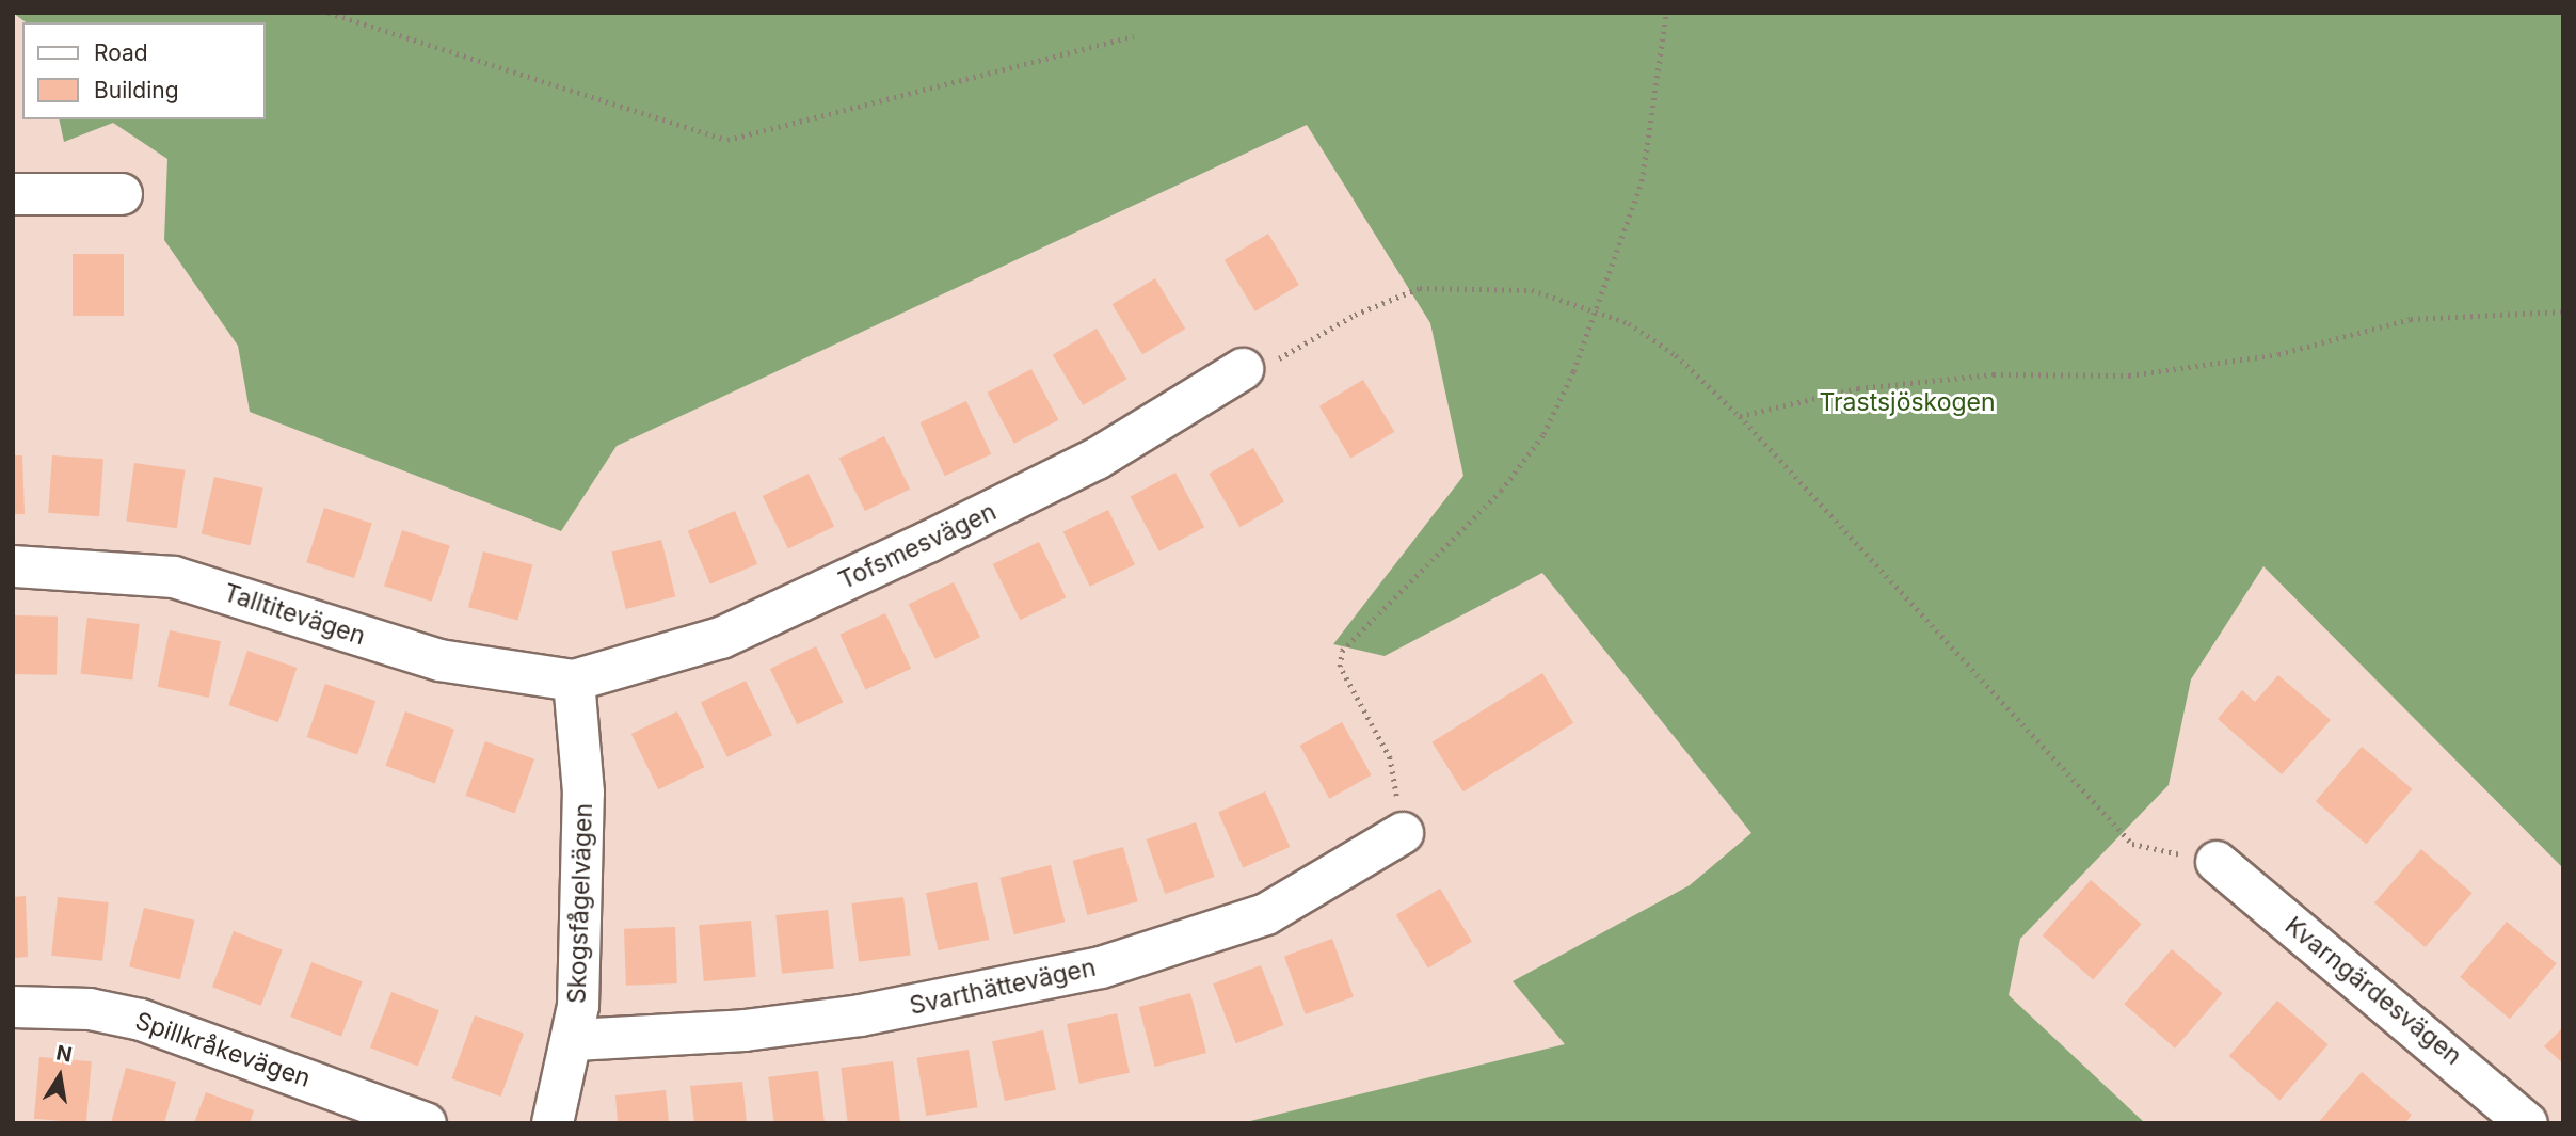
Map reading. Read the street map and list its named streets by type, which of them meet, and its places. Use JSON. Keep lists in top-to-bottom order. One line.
{"streets":{"street":["Tofsmesvägen","Talltitevägen","Skogsfågelvägen","Svarthättevägen","Kvarngärdesvägen","Spillkråkevägen"]},"crossings":[["Tofsmesvägen","Talltitevägen"],["Tofsmesvägen","Skogsfågelvägen"],["Talltitevägen","Skogsfågelvägen"],["Skogsfågelvägen","Svarthättevägen"]],"parks":["Trastsjöskogen"],"legend":["Road","Building"],"north":"top"}
